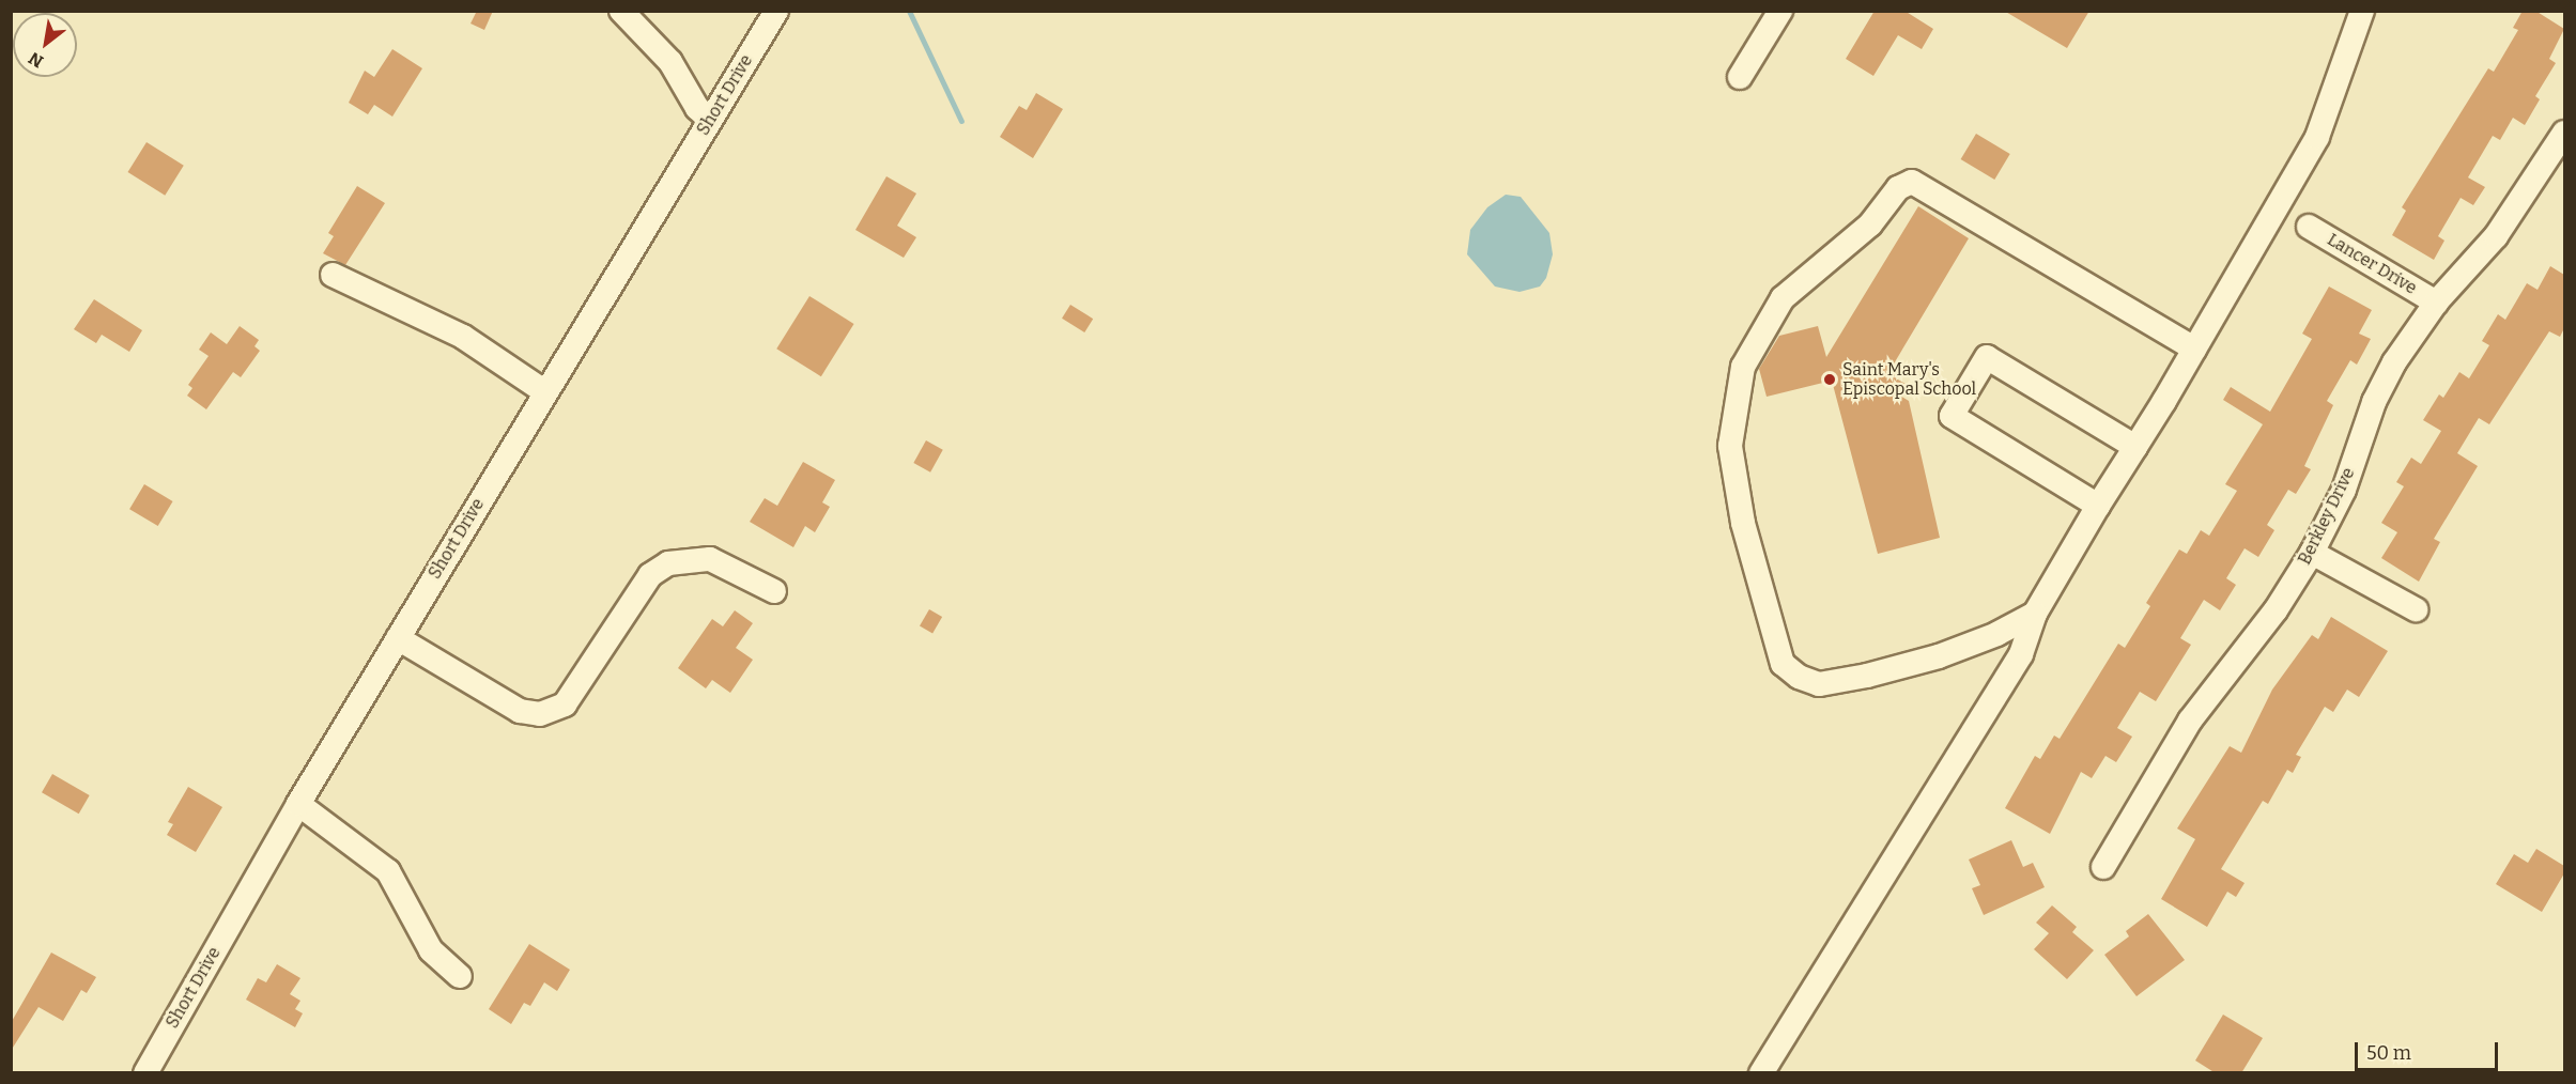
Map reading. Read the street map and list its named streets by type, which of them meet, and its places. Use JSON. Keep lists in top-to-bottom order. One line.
{"streets":{"street":["Short Drive","Lancer Drive","Berkley Drive"]},"crossings":[["Lancer Drive","Berkley Drive"]],"places":["Saint Mary's Episcopal School"],"scale_bar":"50 m","north":"bottom left"}
